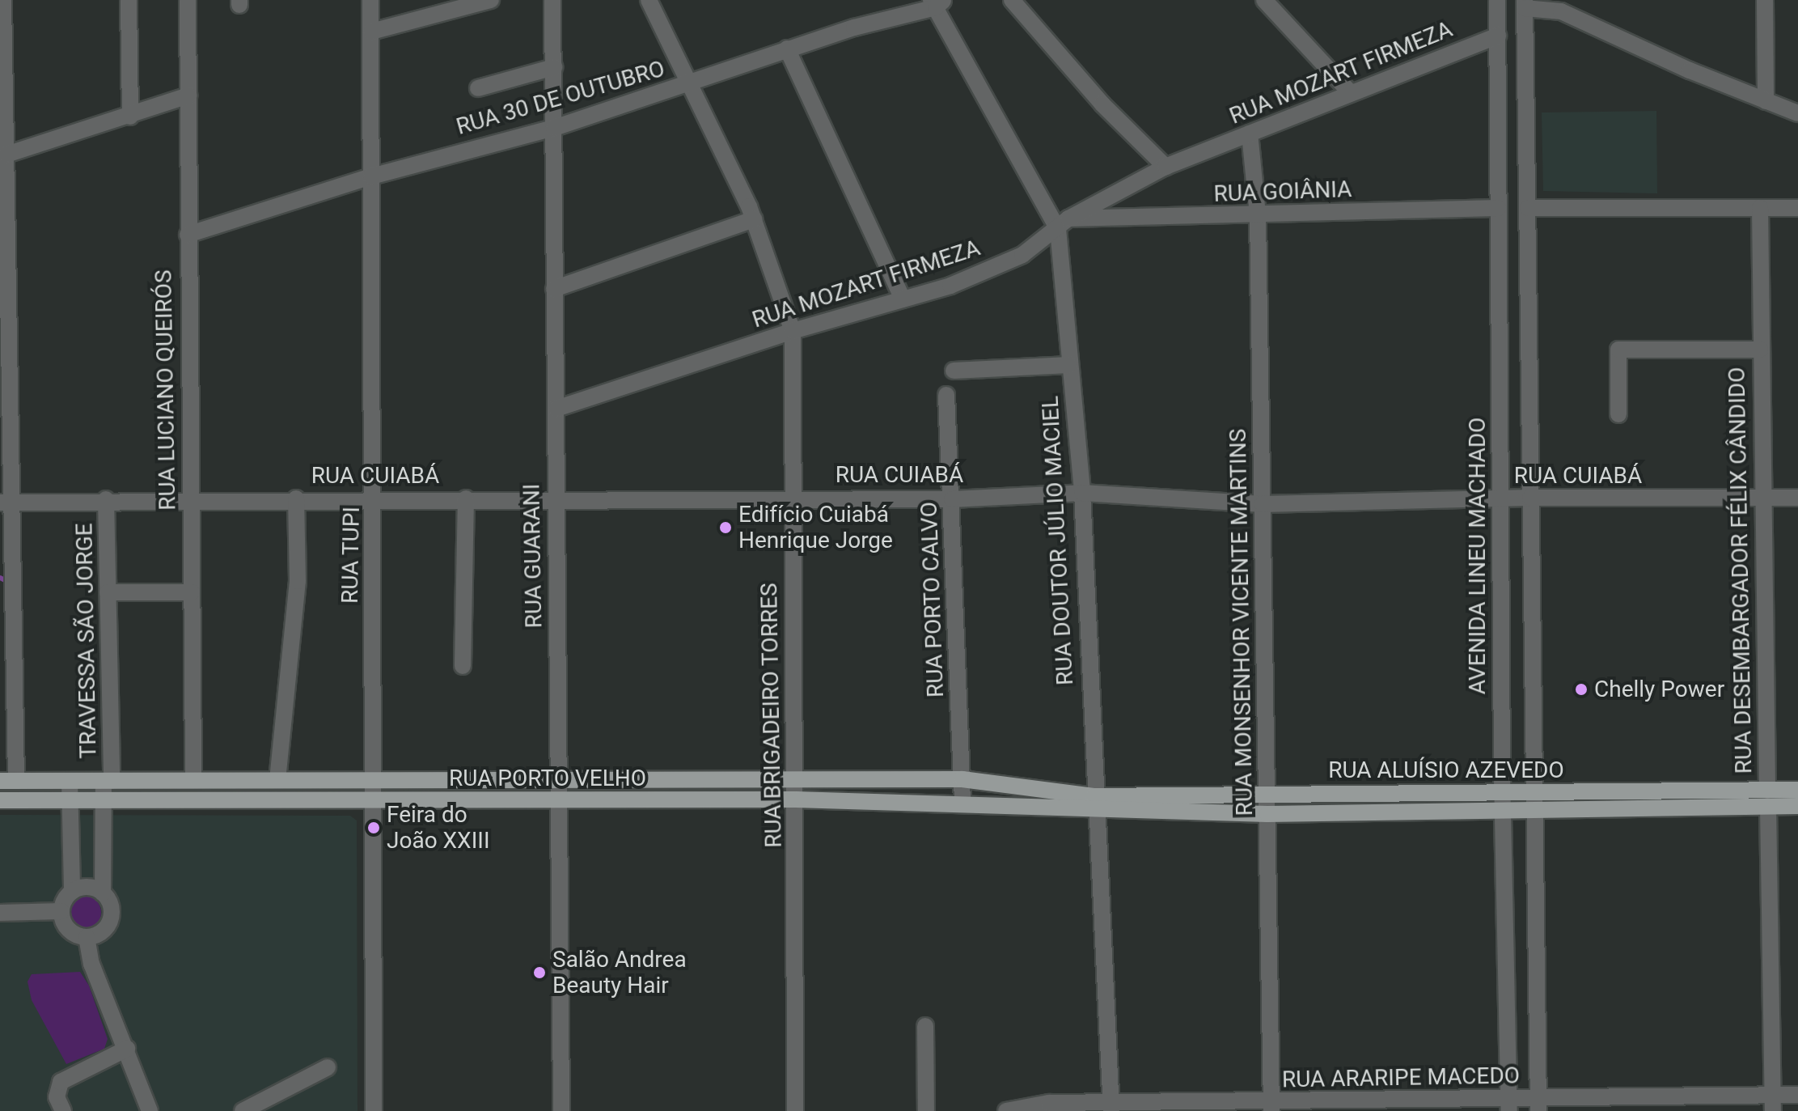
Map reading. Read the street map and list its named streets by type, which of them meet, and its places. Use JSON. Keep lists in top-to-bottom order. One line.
{"streets":{"main road":["RUA ALUÍSIO AZEVEDO","RUA PORTO VELHO"],"street":["RUA MOZART FIRMEZA","RUA 30 DE OUTUBRO","RUA GOIÂNIA","RUA LUCIANO QUEIRÓS","RUA CUIABÁ","RUA DOUTOR JÚLIO MACIEL","RUA TUPI","RUA GUARANI","AVENIDA LINEU MACHADO","RUA DESEMBARGADOR FÉLIX CÂNDIDO","RUA PORTO CALVO","RUA MONSENHOR VICENTE MARTINS","TRAVESSA SÃO JORGE","RUA BRIGADEIRO TORRES","RUA ARARIPE MACEDO"]},"crossings":[["RUA MOZART FIRMEZA","RUA GOIÂNIA"],["RUA MOZART FIRMEZA","RUA DOUTOR JÚLIO MACIEL"],["RUA MOZART FIRMEZA","RUA GUARANI"],["RUA MOZART FIRMEZA","AVENIDA LINEU MACHADO"],["RUA MOZART FIRMEZA","RUA MONSENHOR VICENTE MARTINS"],["RUA MOZART FIRMEZA","RUA BRIGADEIRO TORRES"],["RUA 30 DE OUTUBRO","RUA LUCIANO QUEIRÓS"],["RUA 30 DE OUTUBRO","RUA DOUTOR JÚLIO MACIEL"],["RUA 30 DE OUTUBRO","RUA TUPI"],["RUA 30 DE OUTUBRO","RUA GUARANI"],["RUA 30 DE OUTUBRO","RUA BRIGADEIRO TORRES"],["RUA GOIÂNIA","RUA DOUTOR JÚLIO MACIEL"],["RUA GOIÂNIA","AVENIDA LINEU MACHADO"],["RUA GOIÂNIA","RUA MONSENHOR VICENTE MARTINS"],["RUA LUCIANO QUEIRÓS","RUA CUIABÁ"],["RUA LUCIANO QUEIRÓS","RUA PORTO VELHO"],["RUA CUIABÁ","RUA DOUTOR JÚLIO MACIEL"],["RUA CUIABÁ","RUA TUPI"],["RUA CUIABÁ","RUA GUARANI"],["RUA CUIABÁ","AVENIDA LINEU MACHADO"],["RUA CUIABÁ","RUA DESEMBARGADOR FÉLIX CÂNDIDO"],["RUA CUIABÁ","RUA PORTO CALVO"],["RUA CUIABÁ","RUA MONSENHOR VICENTE MARTINS"],["RUA CUIABÁ","TRAVESSA SÃO JORGE"],["RUA CUIABÁ","RUA BRIGADEIRO TORRES"],["RUA DOUTOR JÚLIO MACIEL","RUA ALUÍSIO AZEVEDO"],["RUA DOUTOR JÚLIO MACIEL","RUA PORTO VELHO"],["RUA DOUTOR JÚLIO MACIEL","RUA ARARIPE MACEDO"],["RUA TUPI","RUA PORTO VELHO"],["RUA GUARANI","RUA PORTO VELHO"],["AVENIDA LINEU MACHADO","RUA ALUÍSIO AZEVEDO"],["AVENIDA LINEU MACHADO","RUA ARARIPE MACEDO"],["RUA DESEMBARGADOR FÉLIX CÂNDIDO","RUA ALUÍSIO AZEVEDO"],["RUA DESEMBARGADOR FÉLIX CÂNDIDO","RUA ARARIPE MACEDO"],["RUA PORTO CALVO","RUA PORTO VELHO"],["RUA MONSENHOR VICENTE MARTINS","RUA ALUÍSIO AZEVEDO"],["RUA MONSENHOR VICENTE MARTINS","RUA ARARIPE MACEDO"],["TRAVESSA SÃO JORGE","RUA PORTO VELHO"],["RUA BRIGADEIRO TORRES","RUA PORTO VELHO"],["RUA ALUÍSIO AZEVEDO","RUA PORTO VELHO"]],"places":["Edifício Cuiabá Henrique Jorge","Chelly Power","Feira do João XXIII","Salão Andrea Beauty Hair"]}
